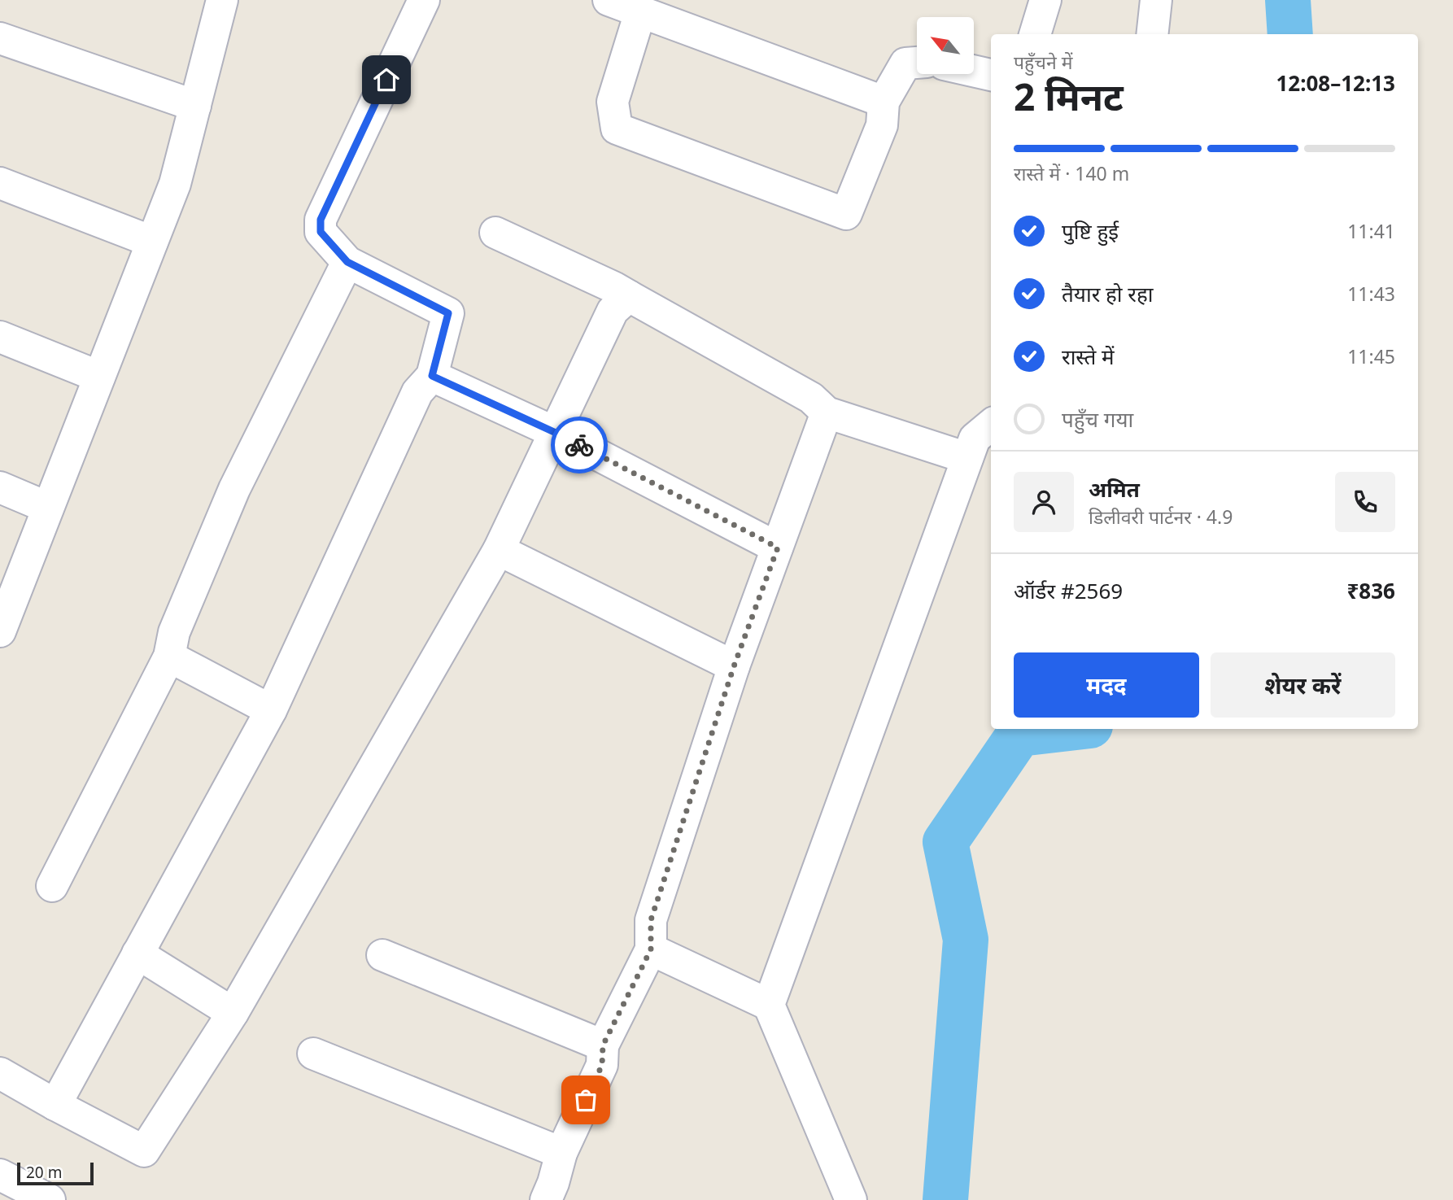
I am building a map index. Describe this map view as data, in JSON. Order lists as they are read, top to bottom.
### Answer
{
  "scale_bar": "20 m",
  "north": "top left",
  "page": {
    "heading": ["2 मिनट", "पहुँचने में", "12:08–12:13"],
    "panel": [
      "अमित",
      "डिलीवरी पार्टनर · 4.9",
      "ऑर्डर #2569",
      "₹836"
    ],
    "bar": "रास्ते में · 140 m",
    "list": [
      ["पुष्टि हुई", "11:41"],
      ["तैयार हो रहा", "11:43"],
      ["रास्ते में", "11:45"],
      "पहुँच गया"
    ],
    "buttons": ["मदद", "शेयर करें"],
    "scale": "20 m"
  }
}
